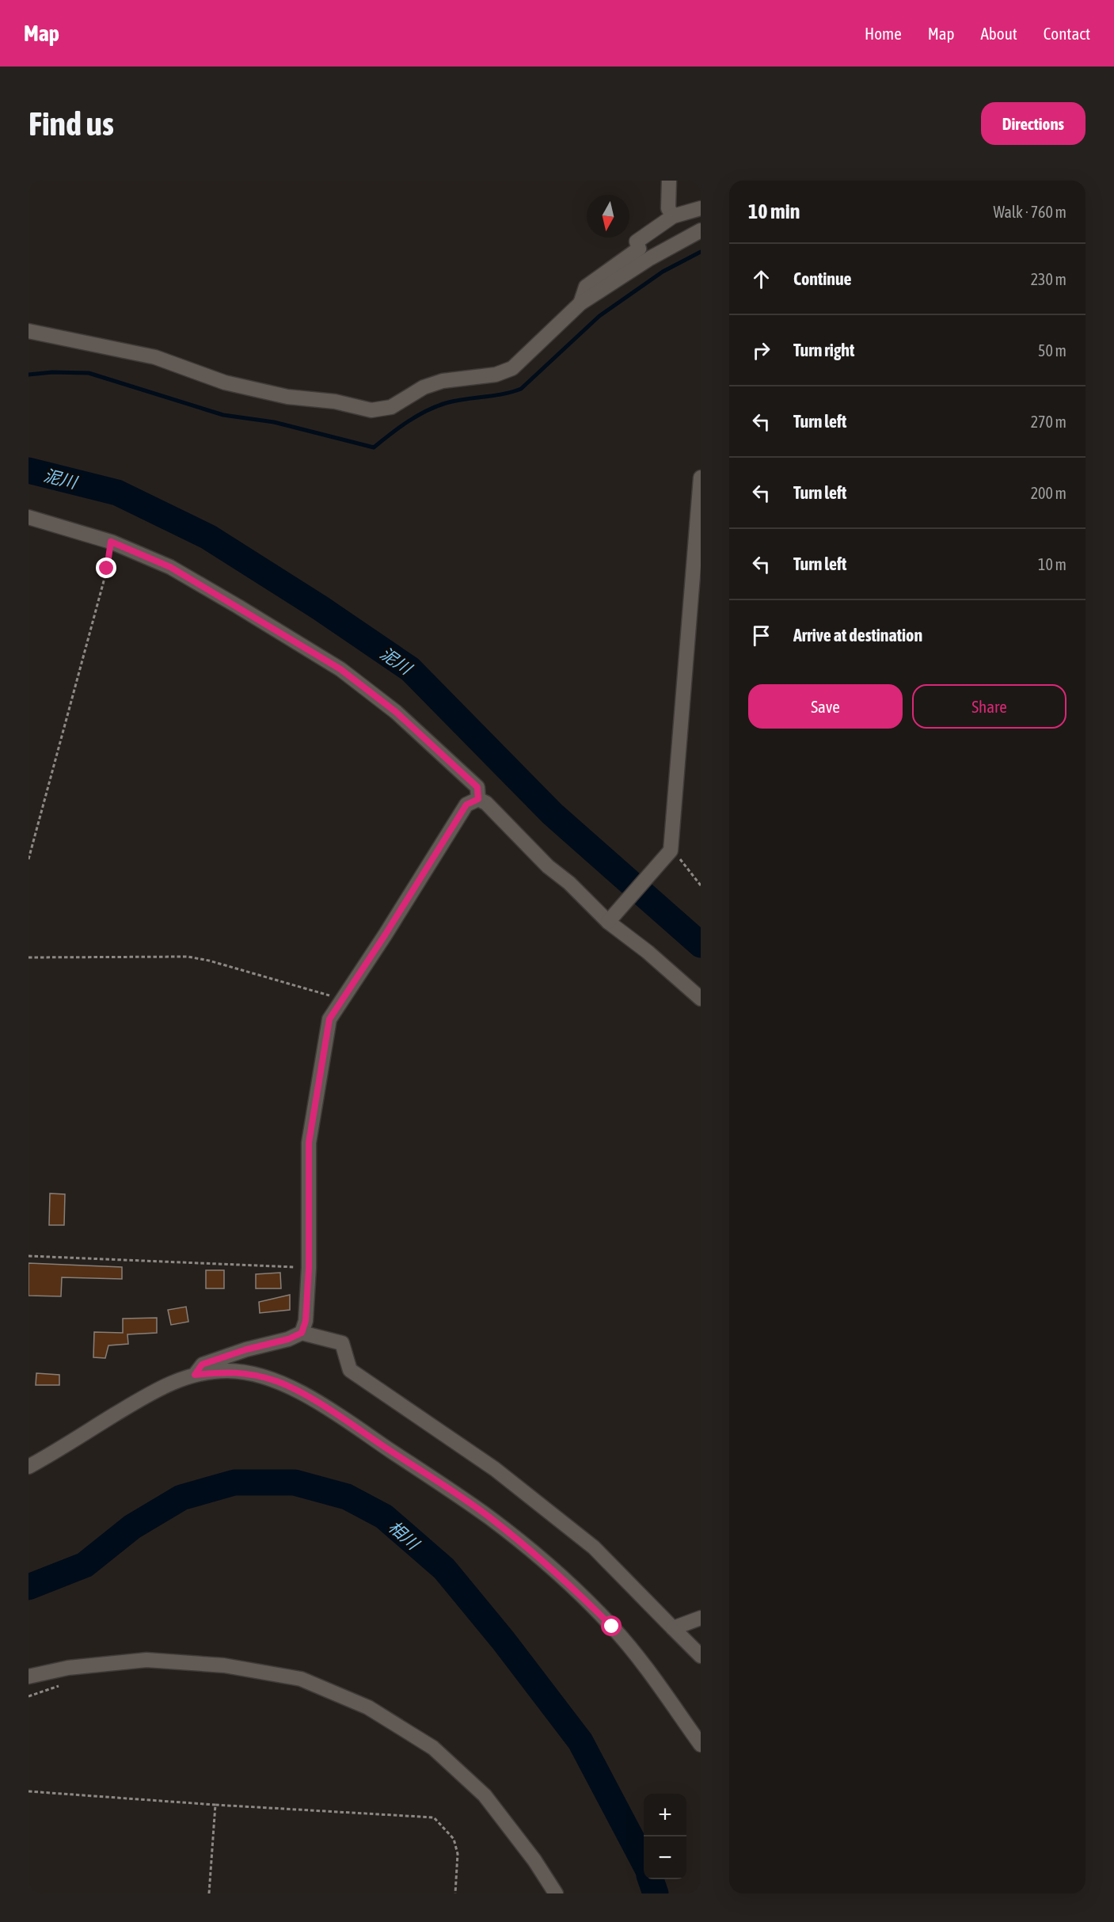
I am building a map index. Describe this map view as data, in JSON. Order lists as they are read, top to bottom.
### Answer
{
  "water": ["泥川", "相川"],
  "north": "bottom",
  "page": {
    "header": "Map",
    "nav": [
      "Home",
      "Map",
      "About",
      "Contact"
    ],
    "buttons": [
      "Directions",
      ["Save", "Share"]
    ],
    "title": "Find us",
    "heading": ["10 min", "Walk · 760 m"],
    "list": [
      ["Continue", "230 m"],
      ["Turn right", "50 m"],
      ["Turn left", "270 m"],
      ["Turn left", "200 m"],
      ["Turn left", "10 m"],
      "Arrive at destination"
    ],
    "map_buttons": ["+", "−"]
  }
}
